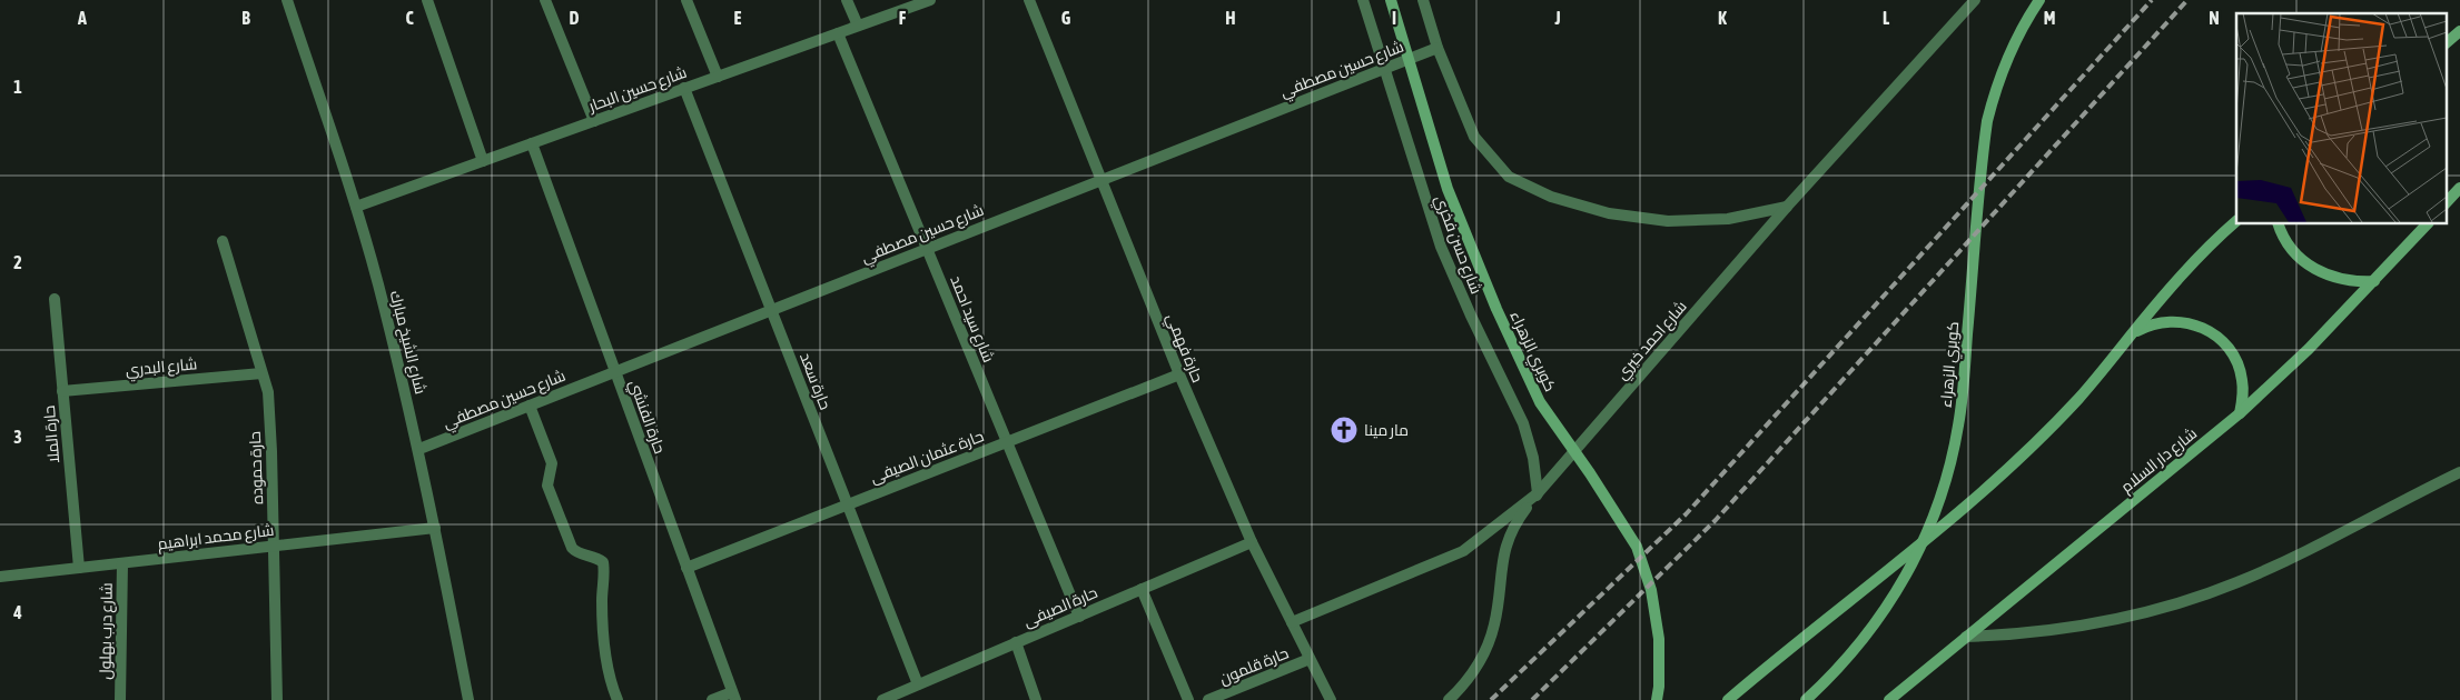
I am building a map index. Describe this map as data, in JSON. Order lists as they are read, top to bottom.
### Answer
{
  "streets": {
    "main road": ["كوبري الزهراء", "شارع دار السلام"],
    "street": [
      "شارع حسين مصطفي",
      "شارع حسين البحار",
      "شارع حسن فخري",
      "شارع سيد احمد",
      "شارع احمد خيري",
      "شارع الشيخ مبارك",
      "حارة فهمي",
      "شارع البدري",
      "حارة سعد",
      "حارة الفنشي",
      "حارة الملا",
      "حارة عثمان الصيفى",
      "حارة حموده",
      "شارع محمد ابراهيم",
      "حارة الصيفى",
      "شارع درب بهلول",
      "حارة قلمون"
    ]
  },
  "crossings": [
    ["شارع حسين مصطفي", "شارع حسن فخري"],
    ["شارع حسين مصطفي", "شارع سيد احمد"],
    ["شارع حسين مصطفي", "شارع الشيخ مبارك"],
    ["شارع حسين مصطفي", "حارة فهمي"],
    ["شارع حسين مصطفي", "حارة سعد"],
    ["شارع حسين مصطفي", "حارة الفنشي"],
    ["شارع حسين البحار", "شارع سيد احمد"],
    ["شارع حسين البحار", "شارع الشيخ مبارك"],
    ["شارع حسين البحار", "حارة سعد"],
    ["شارع حسين البحار", "حارة الفنشي"],
    ["شارع حسن فخري", "شارع احمد خيري"],
    ["شارع سيد احمد", "حارة عثمان الصيفى"],
    ["شارع سيد احمد", "حارة الصيفى"],
    ["شارع احمد خيري", "حارة فهمي"],
    ["شارع الشيخ مبارك", "شارع محمد ابراهيم"],
    ["حارة فهمي", "حارة عثمان الصيفى"],
    ["حارة فهمي", "حارة الصيفى"],
    ["حارة فهمي", "حارة قلمون"],
    ["شارع البدري", "حارة الملا"],
    ["شارع البدري", "حارة حموده"],
    ["حارة سعد", "حارة عثمان الصيفى"],
    ["حارة سعد", "حارة الصيفى"],
    ["حارة الفنشي", "حارة عثمان الصيفى"],
    ["حارة الملا", "شارع محمد ابراهيم"],
    ["حارة حموده", "شارع محمد ابراهيم"],
    ["شارع محمد ابراهيم", "شارع درب بهلول"]
  ],
  "places": {
    "church": ["مار مينا"]
  },
  "grid": {
    "columns": [
      "A",
      "B",
      "C",
      "D",
      "E",
      "F",
      "G",
      "H",
      "I",
      "J",
      "K",
      "L",
      "M",
      "N"
    ],
    "rows": [
      "1",
      "2",
      "3",
      "4"
    ]
  }
}
